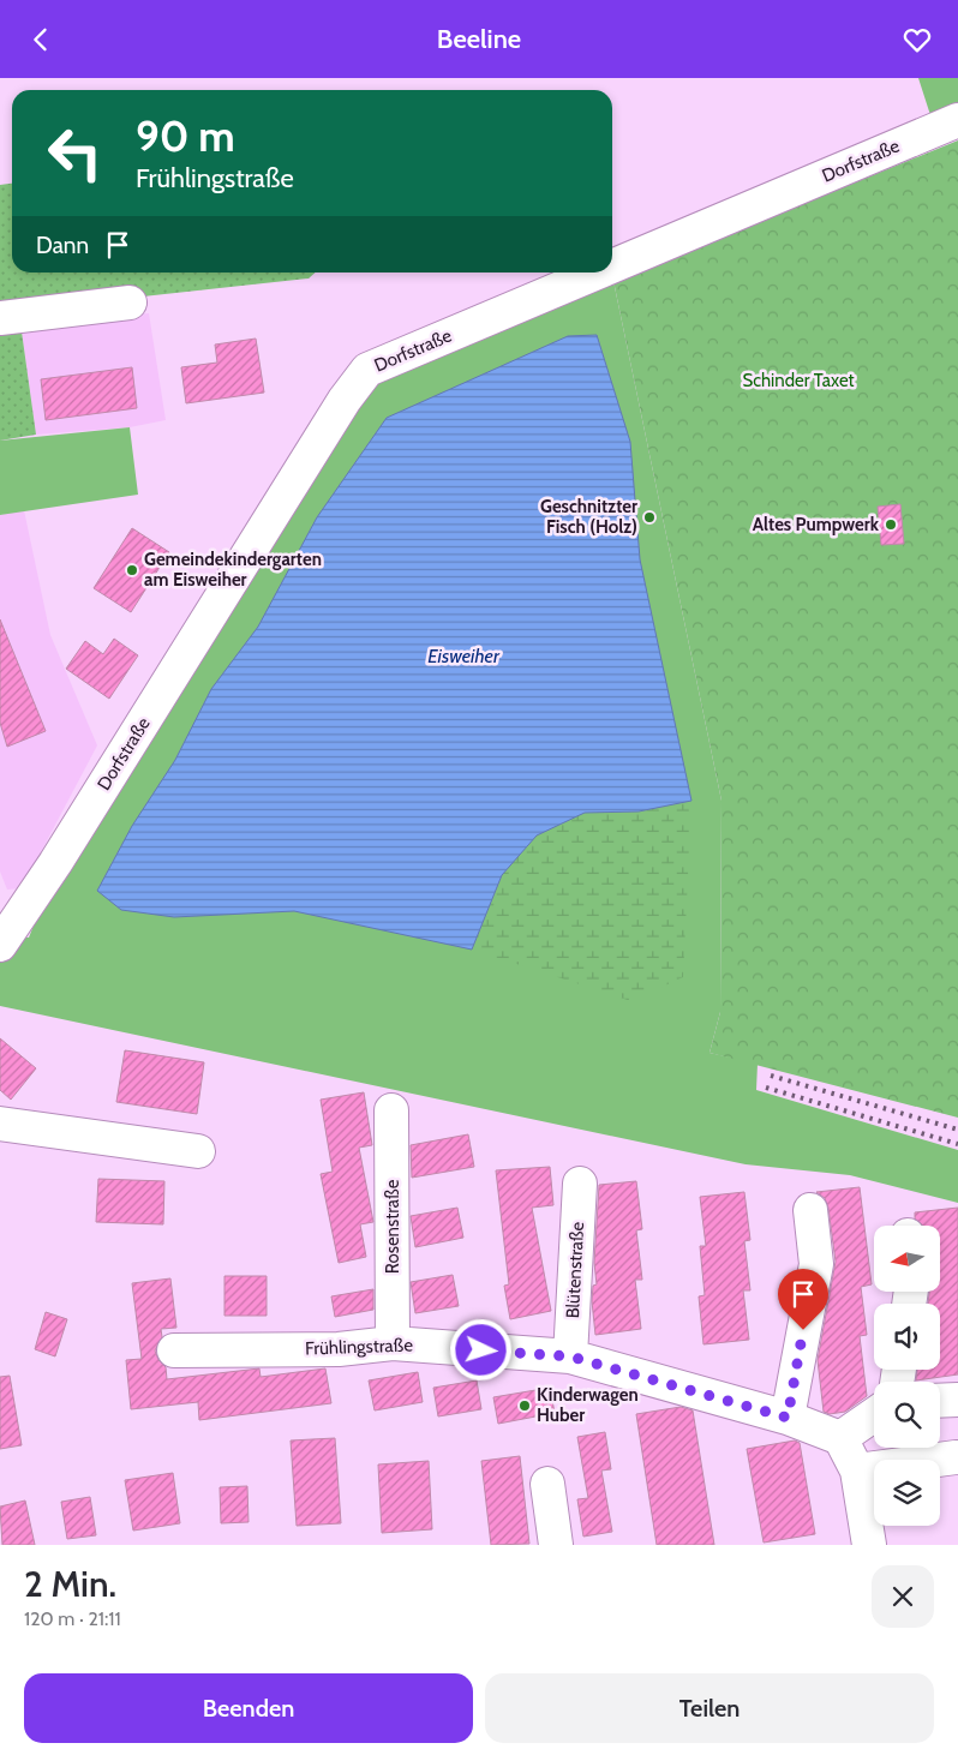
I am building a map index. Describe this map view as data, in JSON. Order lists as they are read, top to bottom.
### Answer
{
  "streets": {
    "street": [
      "Dorfstraße",
      "Rosenstraße",
      "Blütenstraße",
      "Frühlingstraße"
    ]
  },
  "crossings": [
    ["Rosenstraße", "Frühlingstraße"],
    ["Blütenstraße", "Frühlingstraße"]
  ],
  "water": ["Eisweiher"],
  "parks": ["Schinder Taxet"],
  "places": [
    "Geschnitzter Fisch (Holz)",
    "Altes Pumpwerk",
    "Gemeindekindergarten am Eisweiher",
    "Kinderwagen Huber"
  ],
  "north": "left",
  "page": {
    "header": "Beeline",
    "turn": ["90 m", "Frühlingstraße"],
    "then": "Dann",
    "heading": ["2 Min.", "120 m · 21:11"],
    "buttons": ["Beenden", "Teilen"]
  }
}
